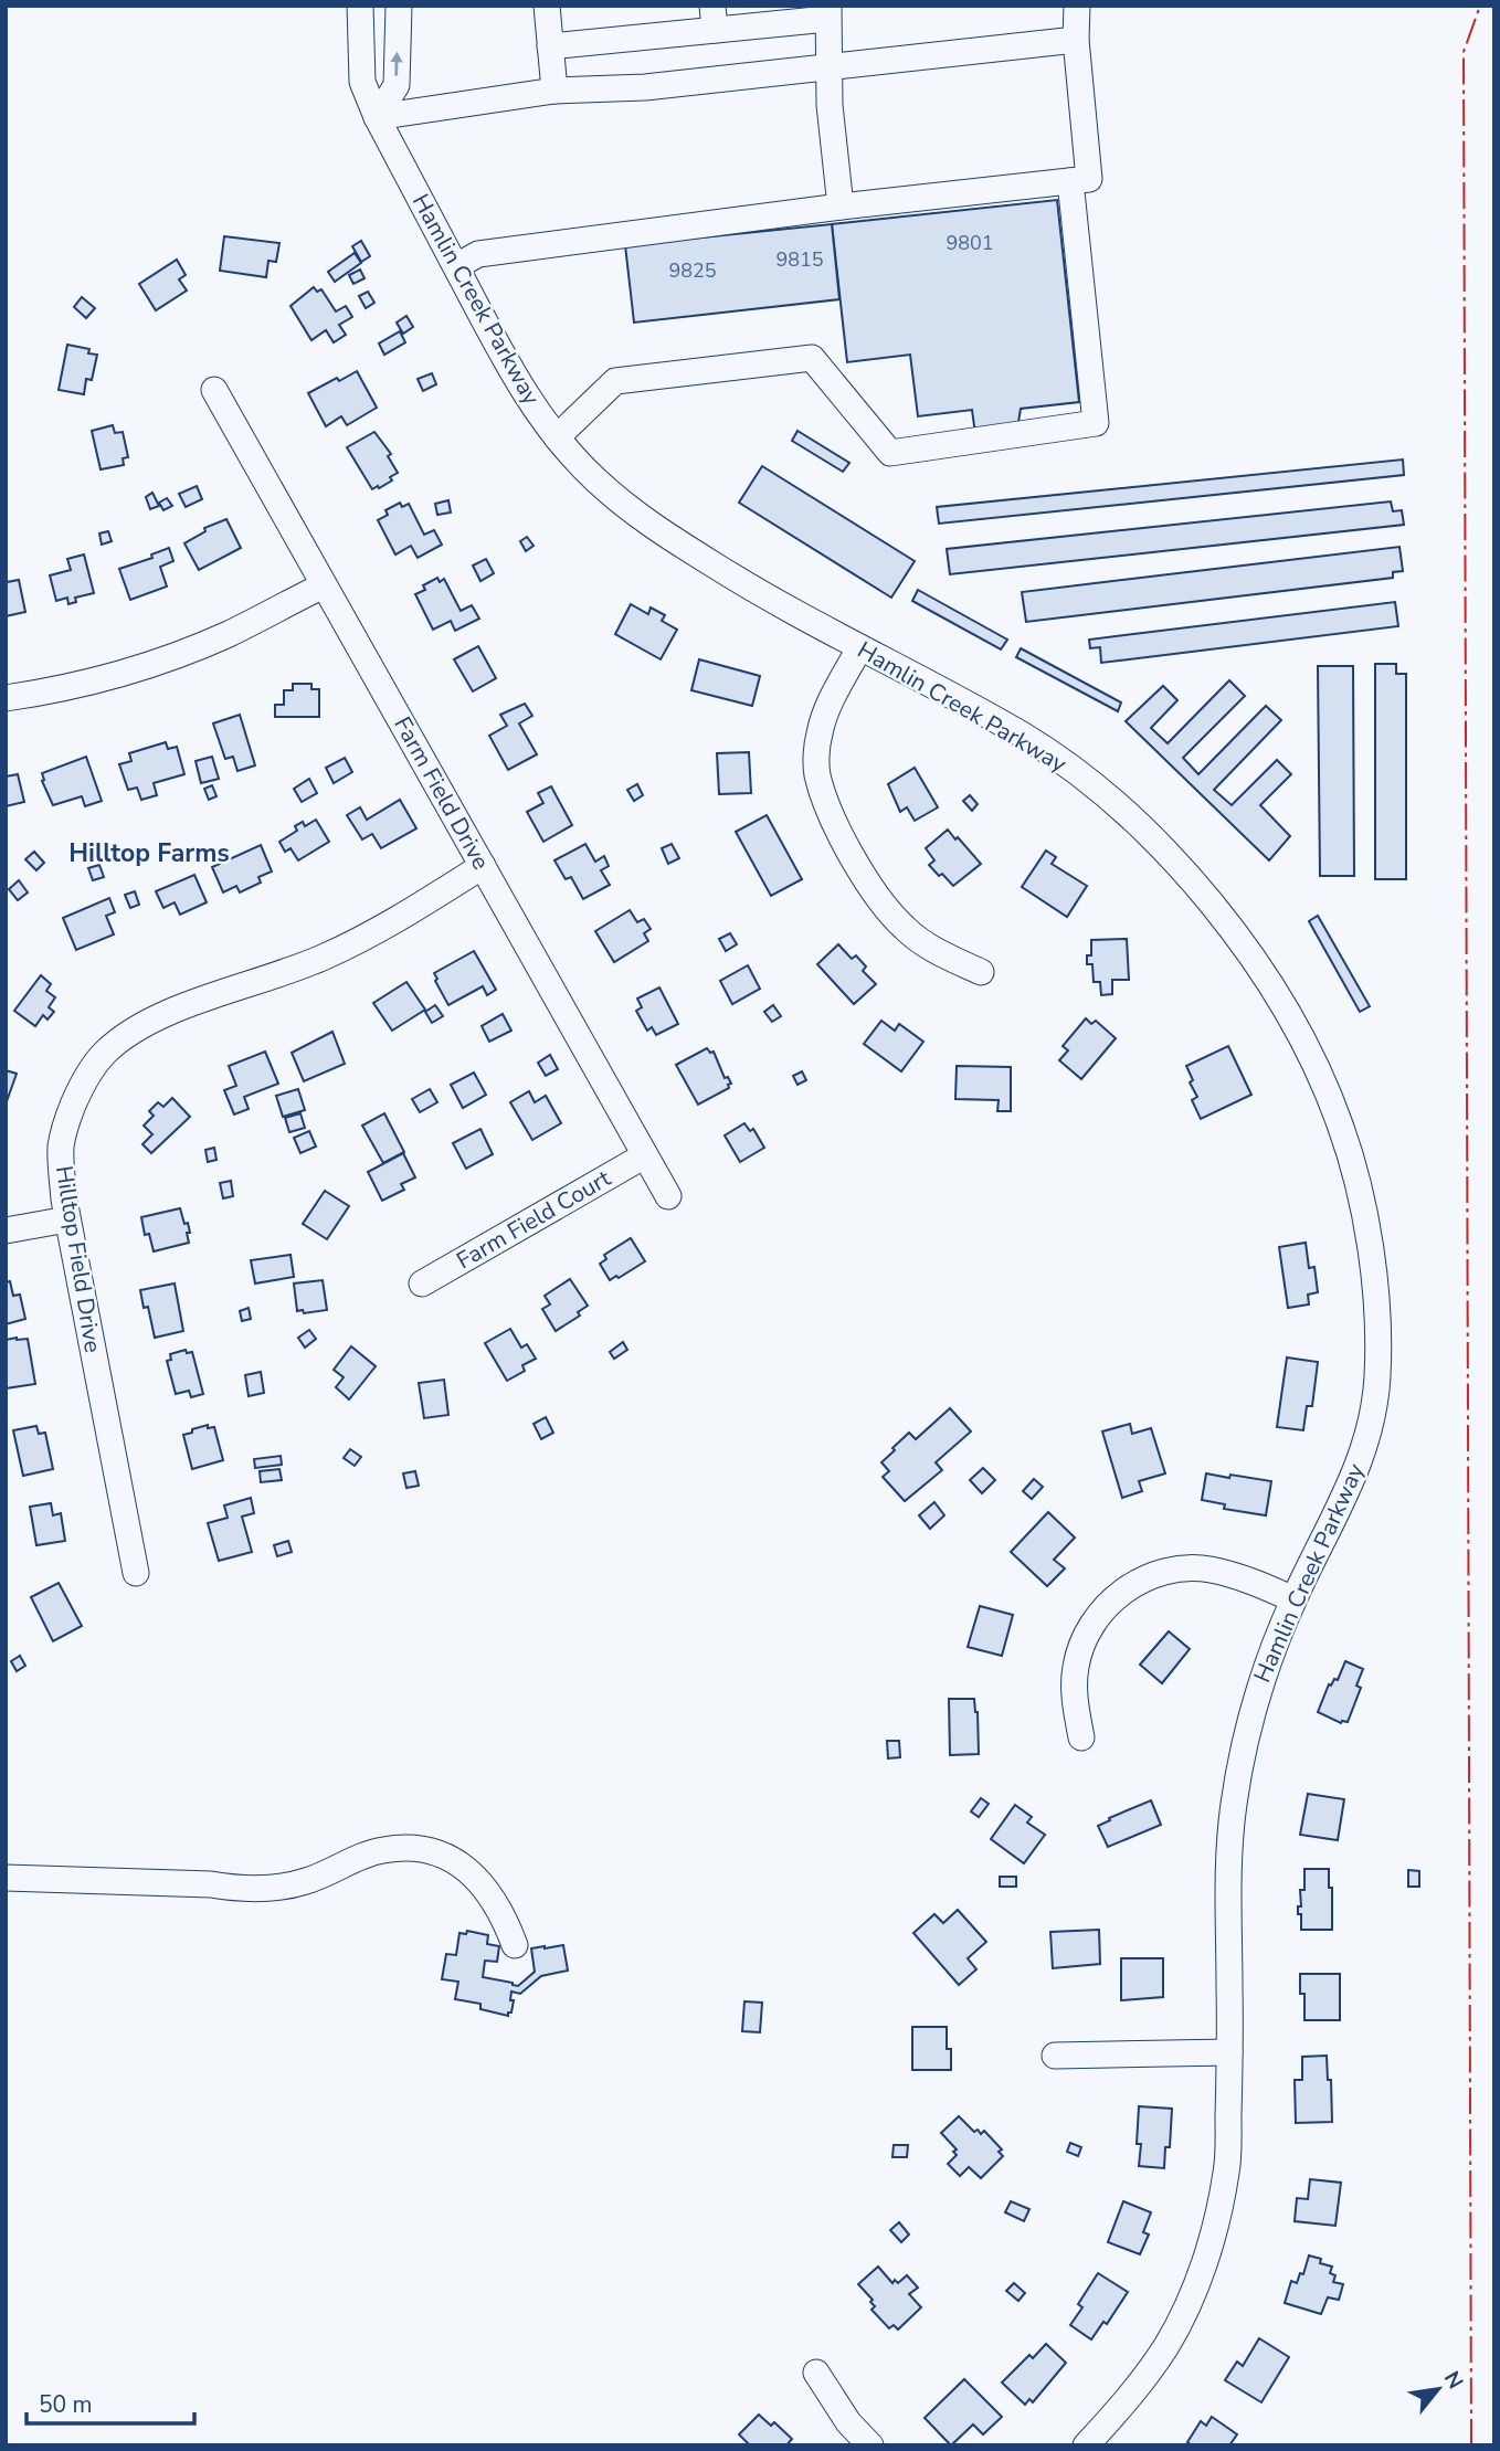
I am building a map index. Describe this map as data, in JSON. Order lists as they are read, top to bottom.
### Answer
{
  "streets": {
    "street": [
      "Hamlin Creek Parkway",
      "Farm Field Drive",
      "Farm Field Court",
      "Hilltop Field Drive"
    ]
  },
  "crossings": [
    ["Farm Field Drive", "Farm Field Court"],
    ["Farm Field Drive", "Hilltop Field Drive"]
  ],
  "districts": ["Hilltop Farms"],
  "house_numbers": ["9801", "9815", "9825"],
  "scale_bar": "50 m",
  "north": "top right"
}
